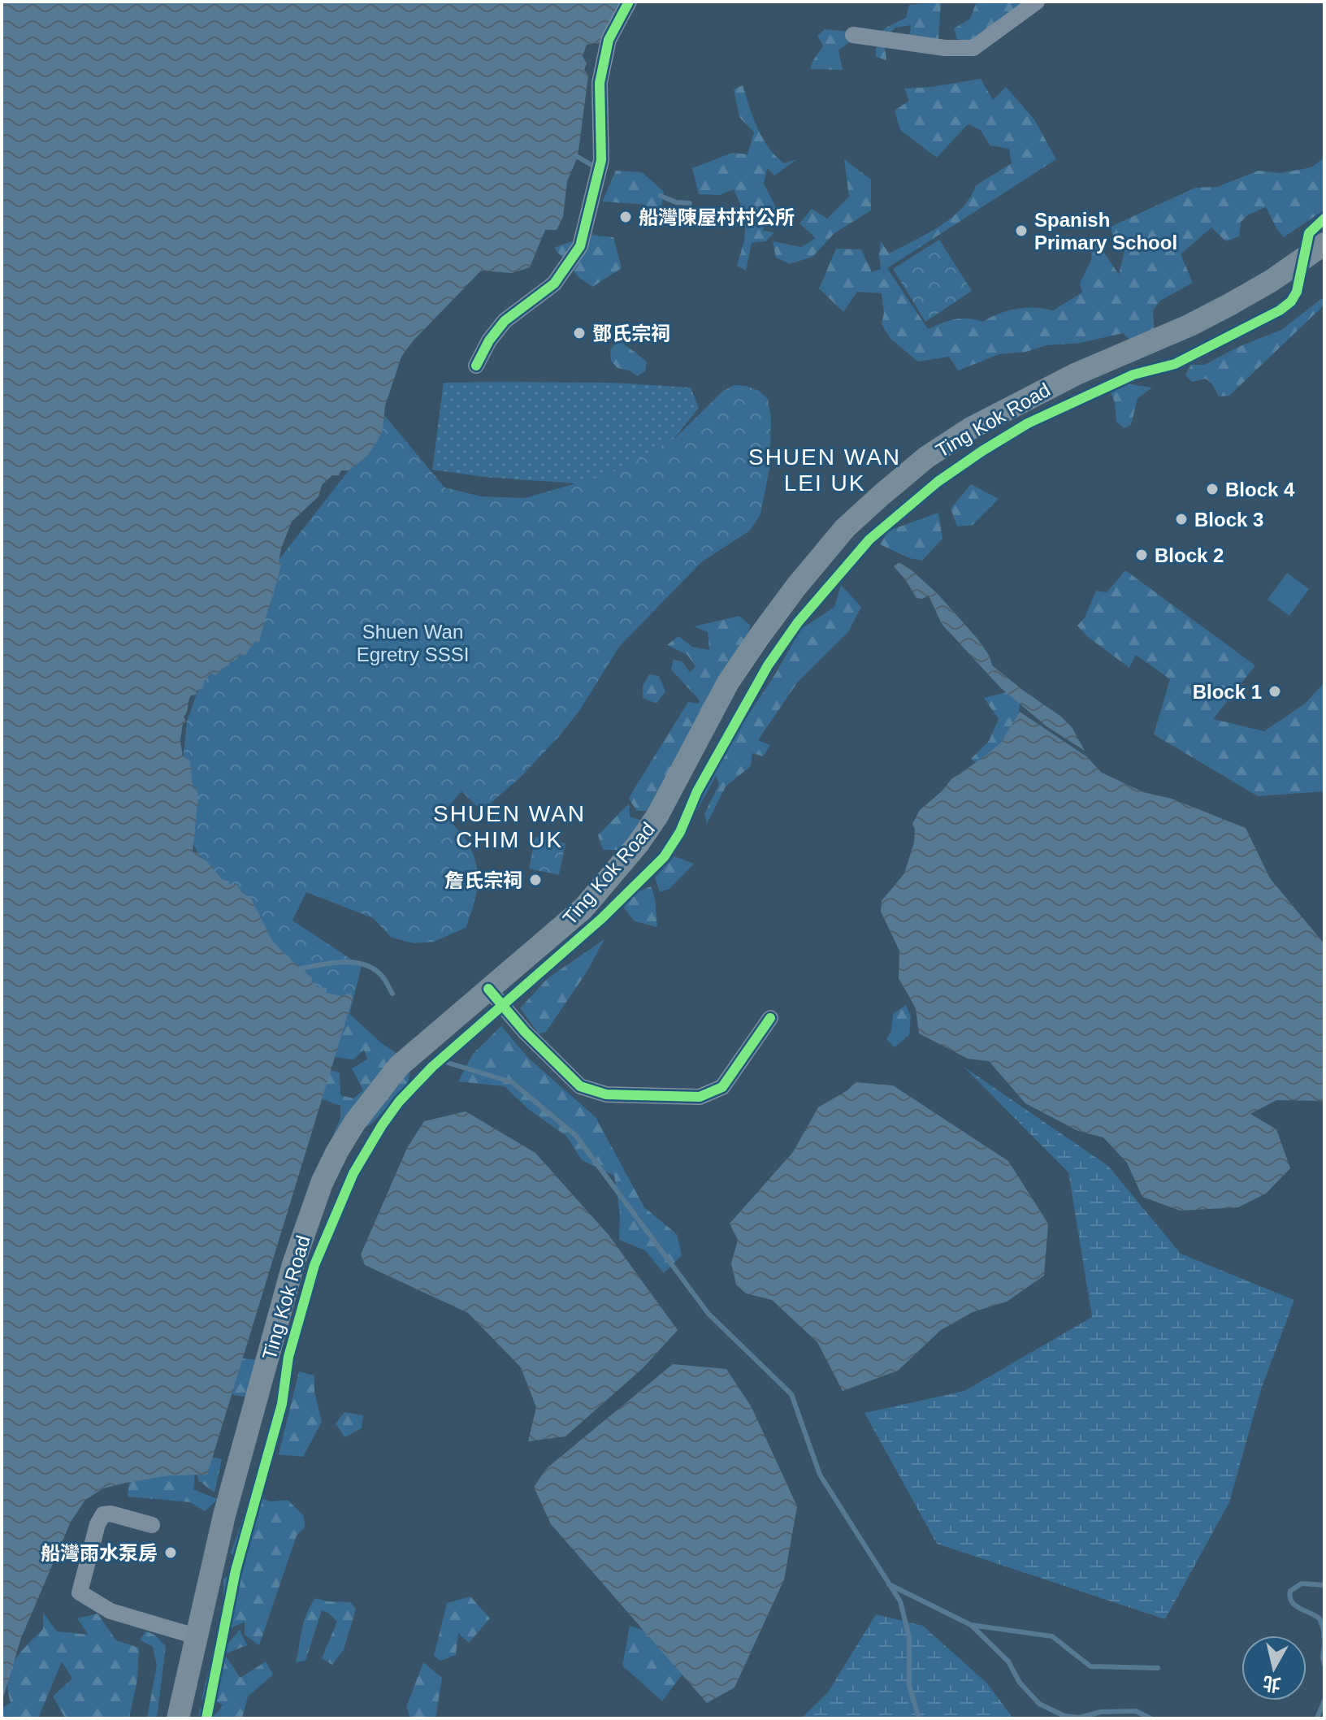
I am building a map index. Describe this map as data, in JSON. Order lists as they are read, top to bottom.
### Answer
{
  "streets": {
    "main road": ["Ting Kok Road"]
  },
  "districts": ["SHUEN WAN LEI UK", "SHUEN WAN CHIM UK"],
  "parks": ["Shuen Wan Egretry SSSI"],
  "places": [
    "船灣陳屋村村公所",
    "Spanish Primary School",
    "鄧氏宗祠",
    "Block 4",
    "Block 3",
    "Block 2",
    "Block 1",
    "詹氏宗祠",
    "船灣雨水泵房"
  ],
  "north": "bottom"
}
